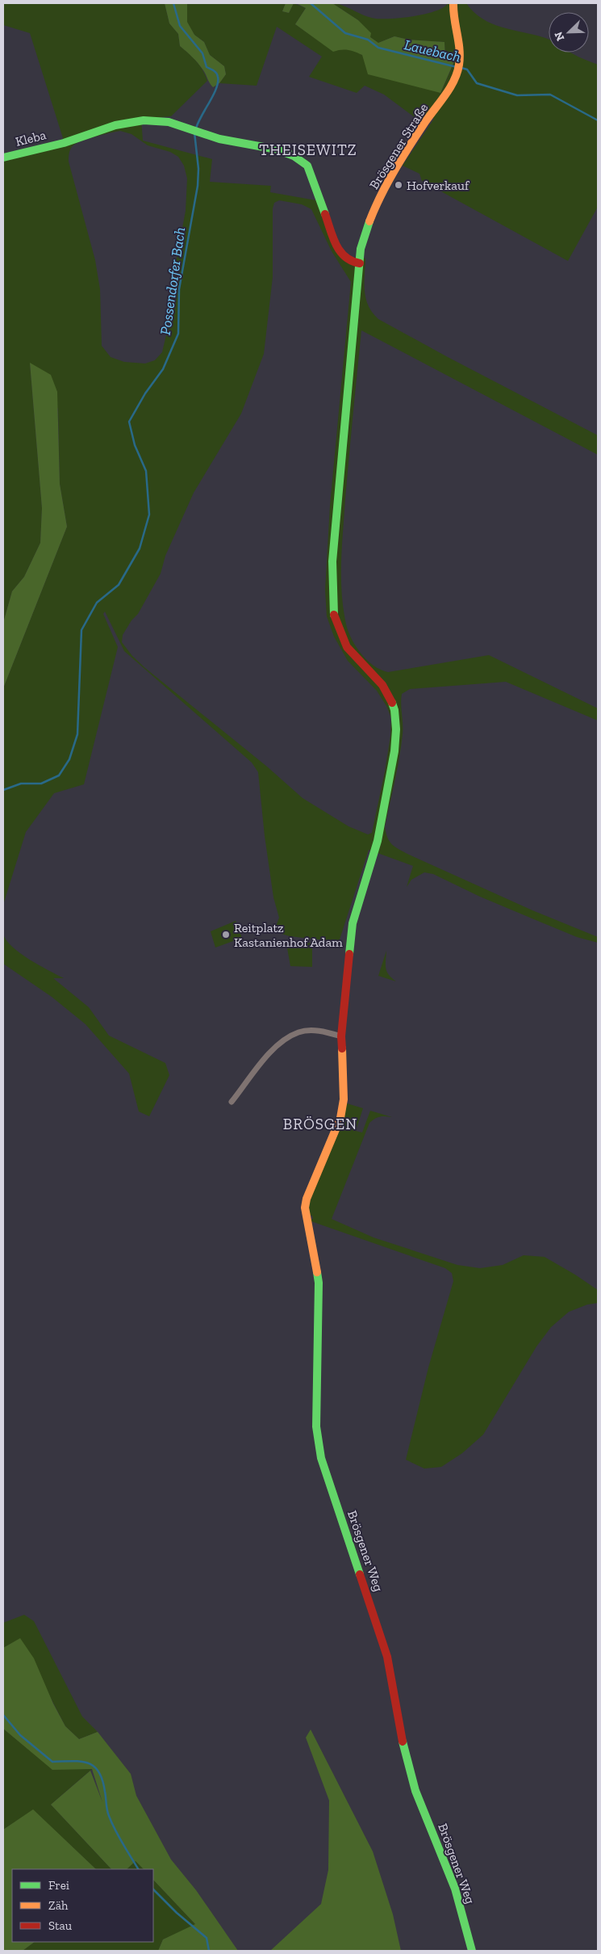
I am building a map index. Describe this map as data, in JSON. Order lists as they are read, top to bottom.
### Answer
{
  "streets": {
    "street": ["Kleba", "Brösgener Straße", "Brösgener Weg"]
  },
  "crossings": [
    ["Kleba", "Brösgener Straße"],
    ["Brösgener Straße", "Brösgener Weg"]
  ],
  "districts": ["THEISEWITZ", "BRÖSGEN"],
  "water": ["Lauebach", "Possendorfer Bach"],
  "places": ["Hofverkauf", "Reitplatz Kastanienhof Adam"],
  "legend": ["Frei", "Zäh", "Stau"],
  "north": "bottom left"
}
